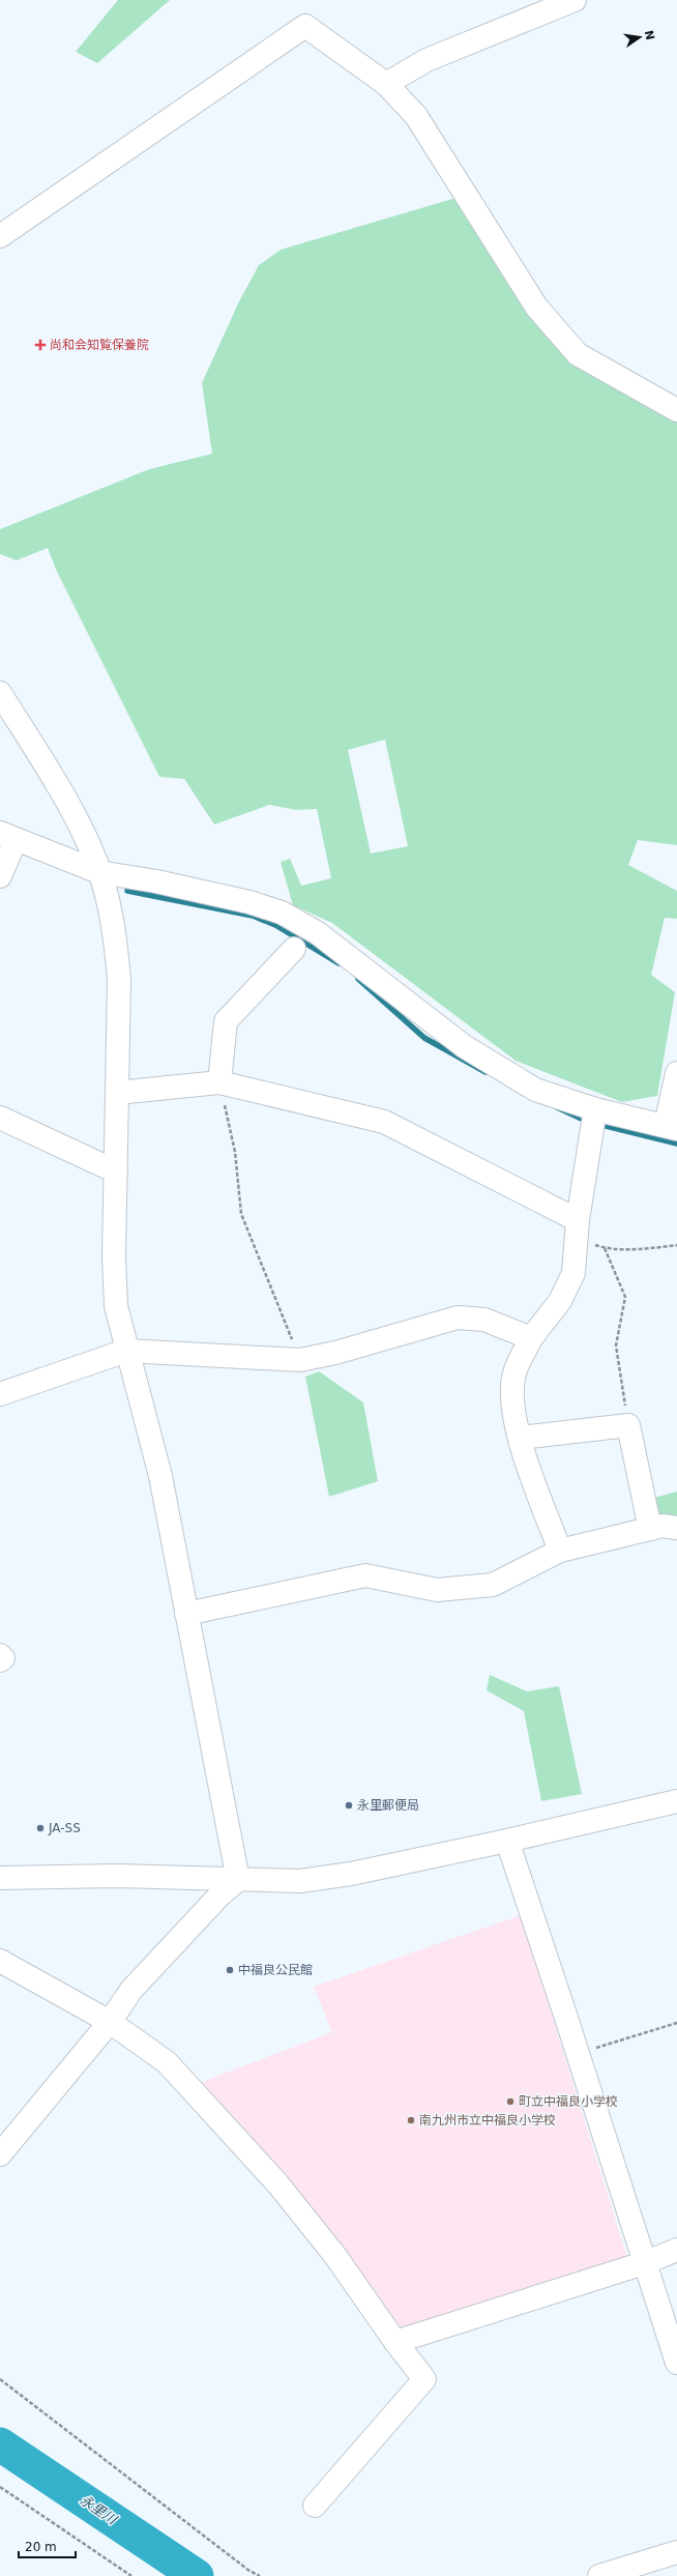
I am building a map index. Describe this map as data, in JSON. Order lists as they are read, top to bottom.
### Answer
{
  "water": ["永里川"],
  "places": {
    "health": ["尚和会知覧保養院"],
    "other": [
      "永里郵便局",
      "JA-SS",
      "中福良公民館",
      "町立中福良小学校",
      "南九州市立中福良小学校"
    ]
  },
  "scale_bar": "20 m",
  "north": "right"
}
